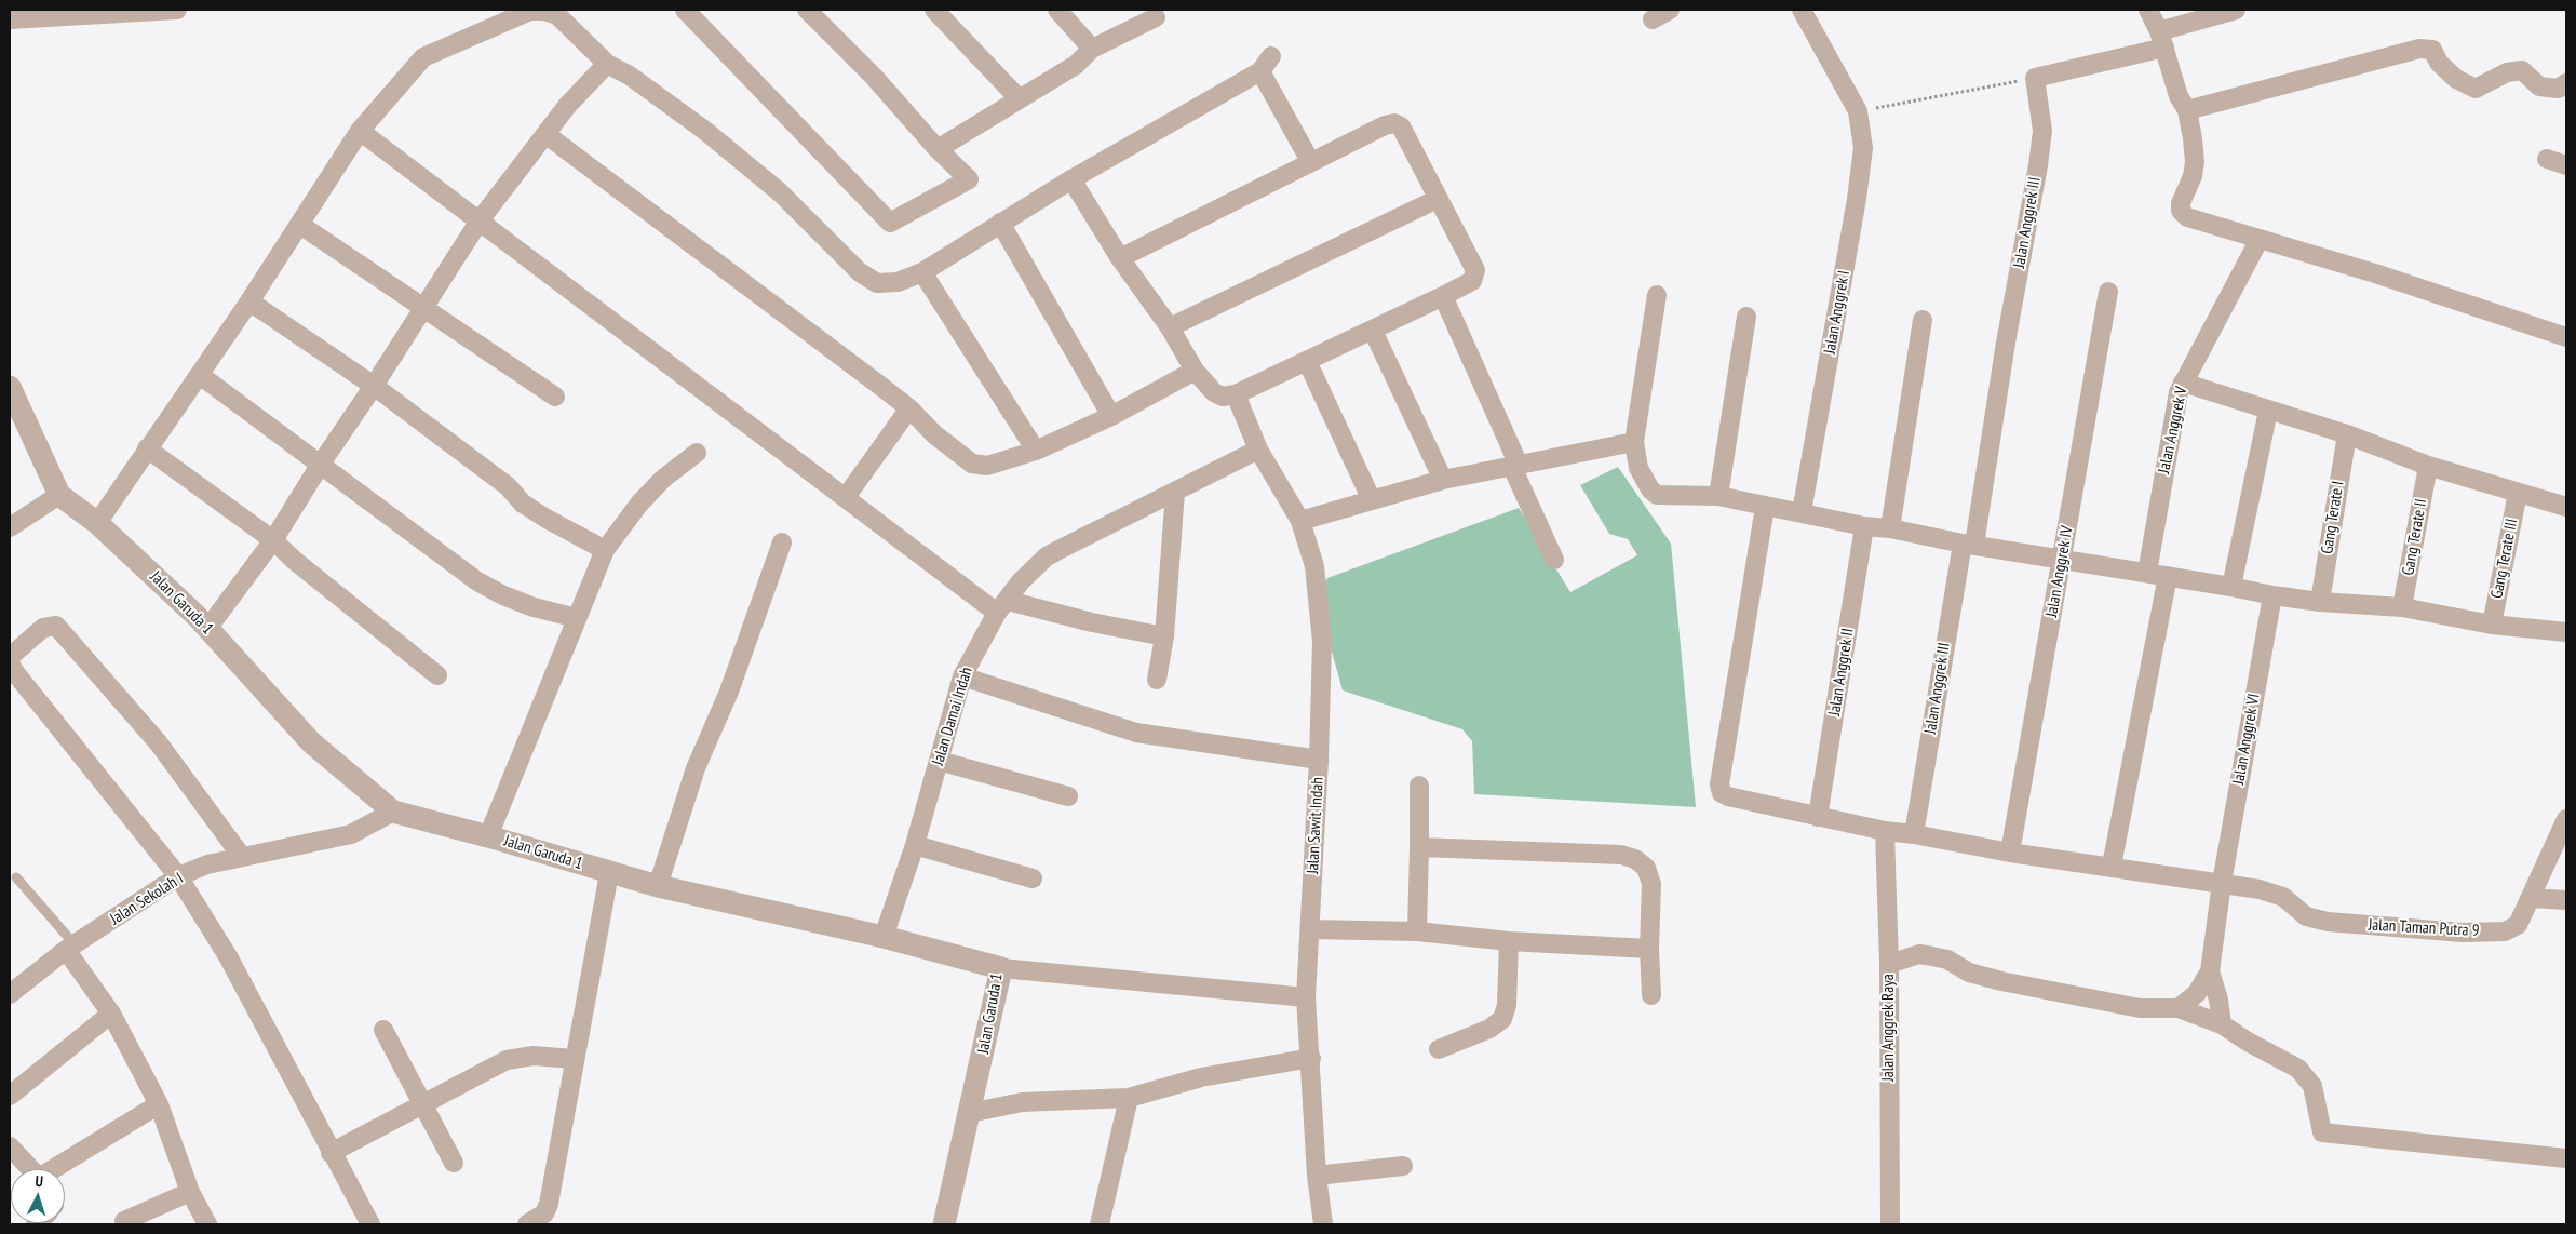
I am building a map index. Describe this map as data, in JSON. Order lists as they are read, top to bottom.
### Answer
{
  "streets": {
    "street": [
      "Jalan Anggrek III",
      "Jalan Anggrek I",
      "Jalan Anggrek V",
      "Gang Terate I",
      "Gang Terate II",
      "Gang Terate III",
      "Jalan Anggrek IV",
      "Jalan Garuda 1",
      "Jalan Anggrek II",
      "Jalan Damai Indah",
      "Jalan Anggrek VI",
      "Jalan Sawit Indah",
      "Jalan Sekolah I",
      "Jalan Taman Putra 9",
      "Jalan Anggrek Raya"
    ]
  },
  "crossings": [
    ["Jalan Anggrek III", "Jalan Taman Putra 9"],
    ["Jalan Anggrek IV", "Jalan Taman Putra 9"],
    ["Jalan Garuda 1", "Jalan Damai Indah"],
    ["Jalan Garuda 1", "Jalan Sekolah I"],
    ["Jalan Anggrek II", "Jalan Taman Putra 9"],
    ["Jalan Damai Indah", "Jalan Sawit Indah"],
    ["Jalan Anggrek VI", "Jalan Taman Putra 9"],
    ["Jalan Taman Putra 9", "Jalan Anggrek Raya"]
  ],
  "north": "top"
}
